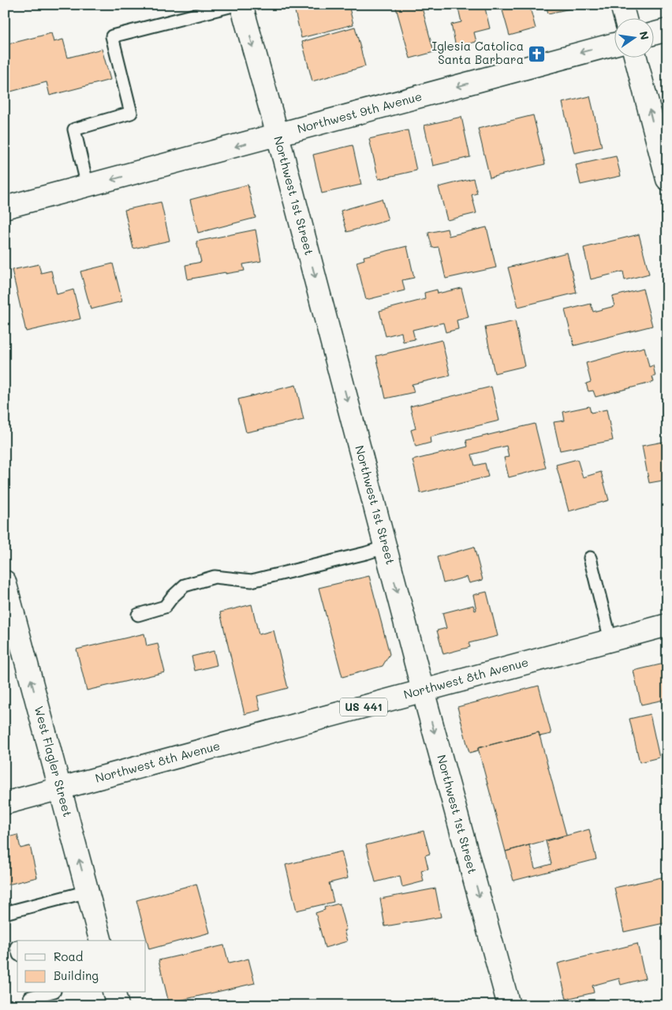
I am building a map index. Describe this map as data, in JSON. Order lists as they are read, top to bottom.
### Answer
{
  "streets": {
    "street": [
      "Northwest 9th Avenue",
      "Northwest 1st Street",
      "Northwest 8th Avenue",
      "US 441",
      "West Flagler Street"
    ]
  },
  "crossings": [
    ["Northwest 9th Avenue", "Northwest 1st Street"],
    ["Northwest 1st Street", "Northwest 8th Avenue"],
    ["Northwest 8th Avenue", "US 441"],
    ["Northwest 8th Avenue", "West Flagler Street"],
    ["US 441", "West Flagler Street"]
  ],
  "one_way": ["Northwest 9th Avenue", "Northwest 1st Street", "West Flagler Street"],
  "places": {
    "church": ["Iglesia Catolica Santa Barbara"]
  },
  "legend": ["Road", "Building"],
  "north": "right"
}
